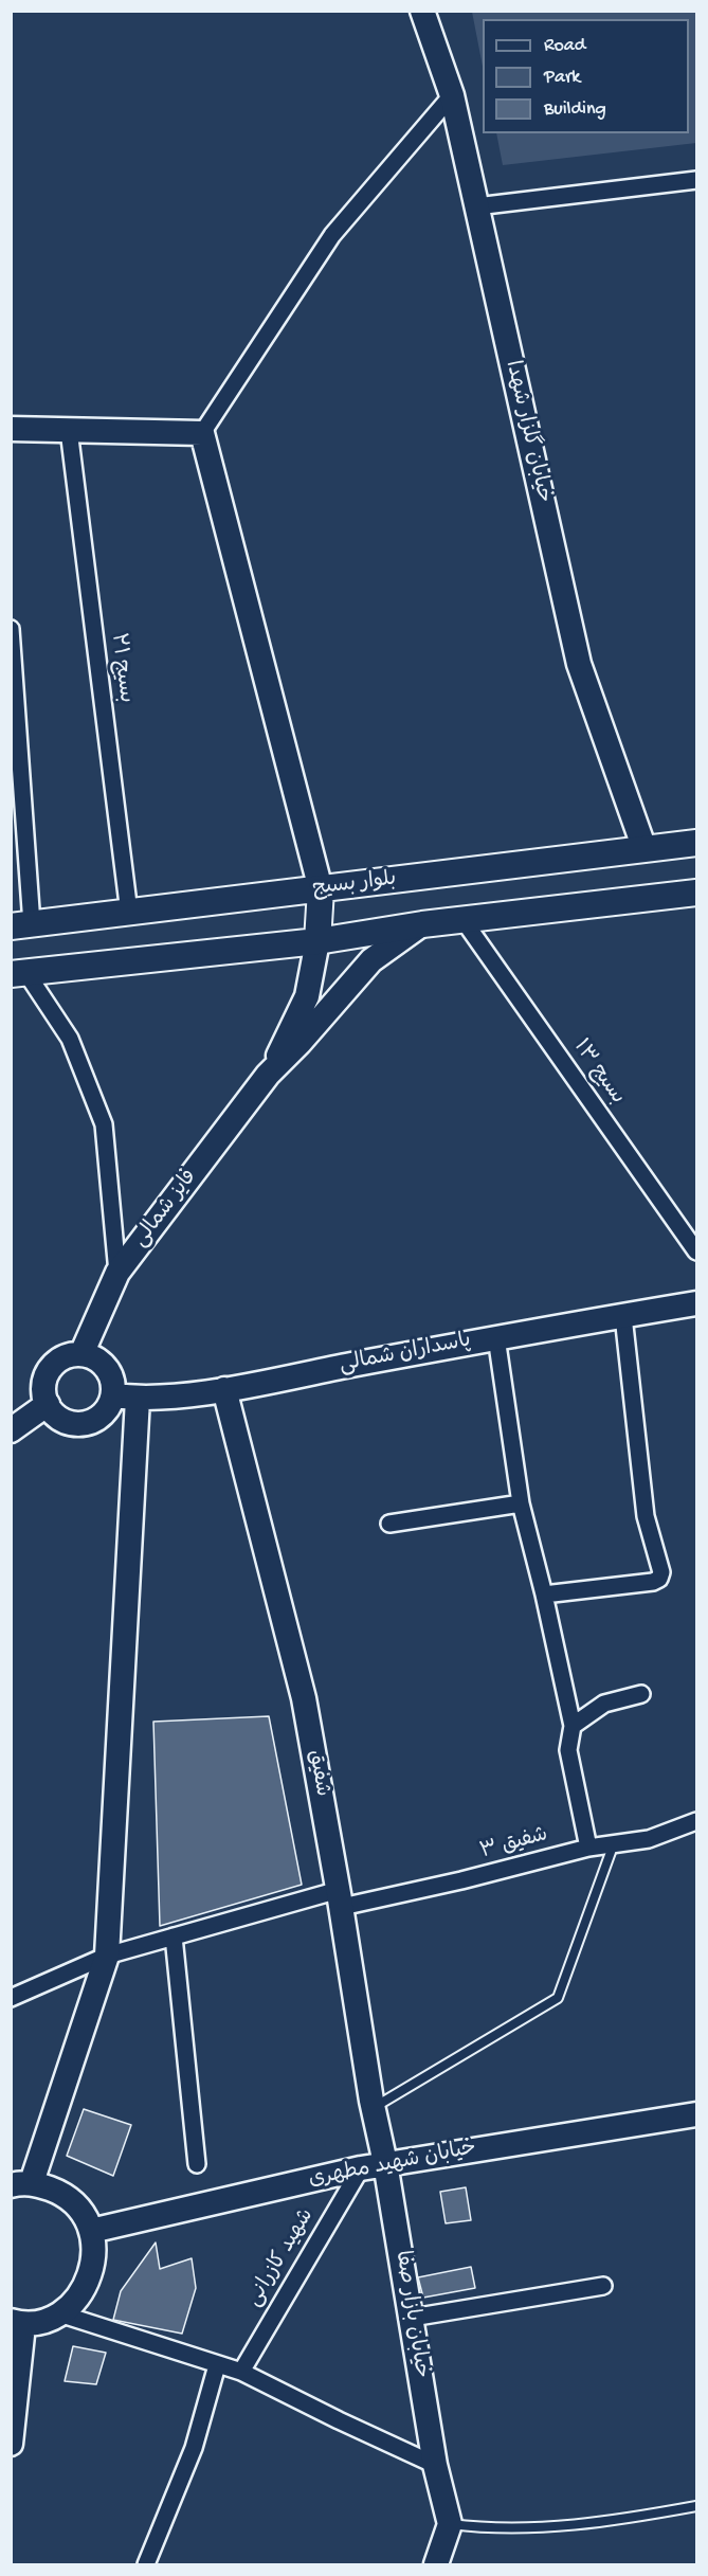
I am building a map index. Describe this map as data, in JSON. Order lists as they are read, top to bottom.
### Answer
{
  "streets": {
    "main road": [
      "خیابان گلزار شهدا",
      "بلوار بسیج",
      "فایز شمالی",
      "پاسداران شمالی",
      "شفیق",
      "خیابان شهید مطهری",
      "خیابان بازار صفا"
    ],
    "street": [
      "بسیج ۲۱",
      "بسیج ۱۳",
      "شفیق ۳",
      "شهید کازرانی"
    ]
  },
  "crossings": [
    ["خیابان گلزار شهدا", "بلوار بسیج"],
    ["بسیج ۲۱", "بلوار بسیج"],
    ["فایز شمالی", "پاسداران شمالی"],
    ["پاسداران شمالی", "شفیق"],
    ["شفیق", "شفیق ۳"],
    ["شفیق", "خیابان شهید مطهری"],
    ["شفیق", "خیابان بازار صفا"],
    ["خیابان شهید مطهری", "شهید کازرانی"],
    ["خیابان شهید مطهری", "خیابان بازار صفا"]
  ],
  "legend": ["Road", "Park", "Building"]
}
